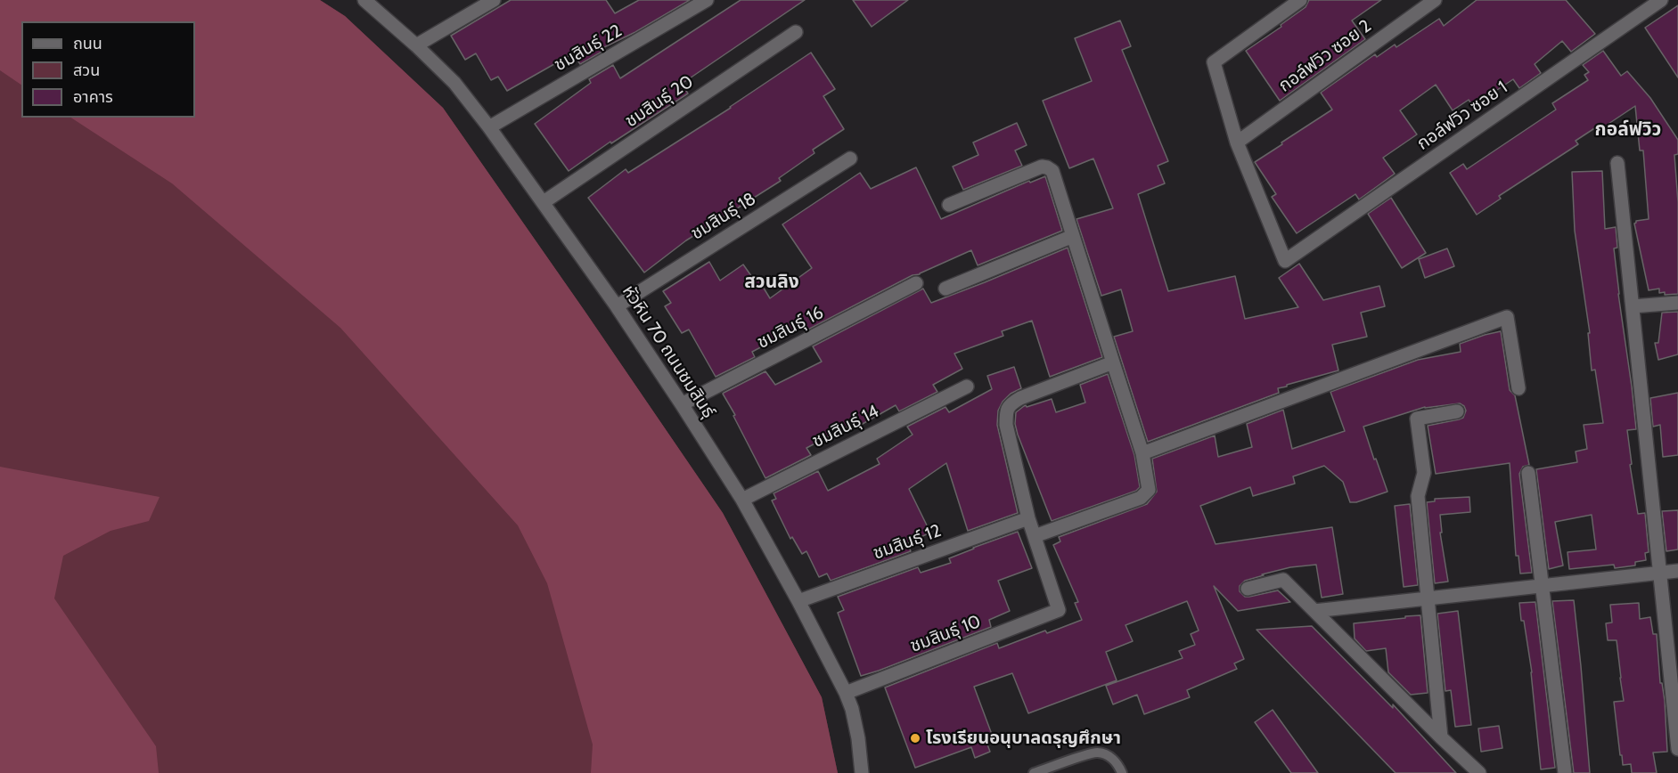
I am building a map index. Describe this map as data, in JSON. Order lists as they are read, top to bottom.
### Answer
{
  "streets": {
    "street": [
      "ชมสินธุ์ 22",
      "กอล์ฟวิว ซอย 2",
      "ชมสินธุ์ 20",
      "กอล์ฟวิว ซอย 1",
      "ชมสินธุ์ 18",
      "ชมสินธุ์ 16",
      "หัวหิน 70 ถนนชมสินธุ์",
      "ชมสินธุ์ 14",
      "ชมสินธุ์ 12",
      "ชมสินธุ์ 10"
    ]
  },
  "crossings": [
    ["ชมสินธุ์ 22", "หัวหิน 70 ถนนชมสินธุ์"],
    ["กอล์ฟวิว ซอย 2", "กอล์ฟวิว ซอย 1"],
    ["ชมสินธุ์ 20", "หัวหิน 70 ถนนชมสินธุ์"],
    ["ชมสินธุ์ 18", "หัวหิน 70 ถนนชมสินธุ์"],
    ["ชมสินธุ์ 16", "หัวหิน 70 ถนนชมสินธุ์"],
    ["หัวหิน 70 ถนนชมสินธุ์", "ชมสินธุ์ 14"],
    ["หัวหิน 70 ถนนชมสินธุ์", "ชมสินธุ์ 12"],
    ["หัวหิน 70 ถนนชมสินธุ์", "ชมสินธุ์ 10"]
  ],
  "districts": ["กอล์ฟวิว", "สวนลิง"],
  "places": ["โรงเรียนอนุบาลดรุญศึกษา"],
  "legend": ["ถนน", "สวน", "อาคาร"]
}
